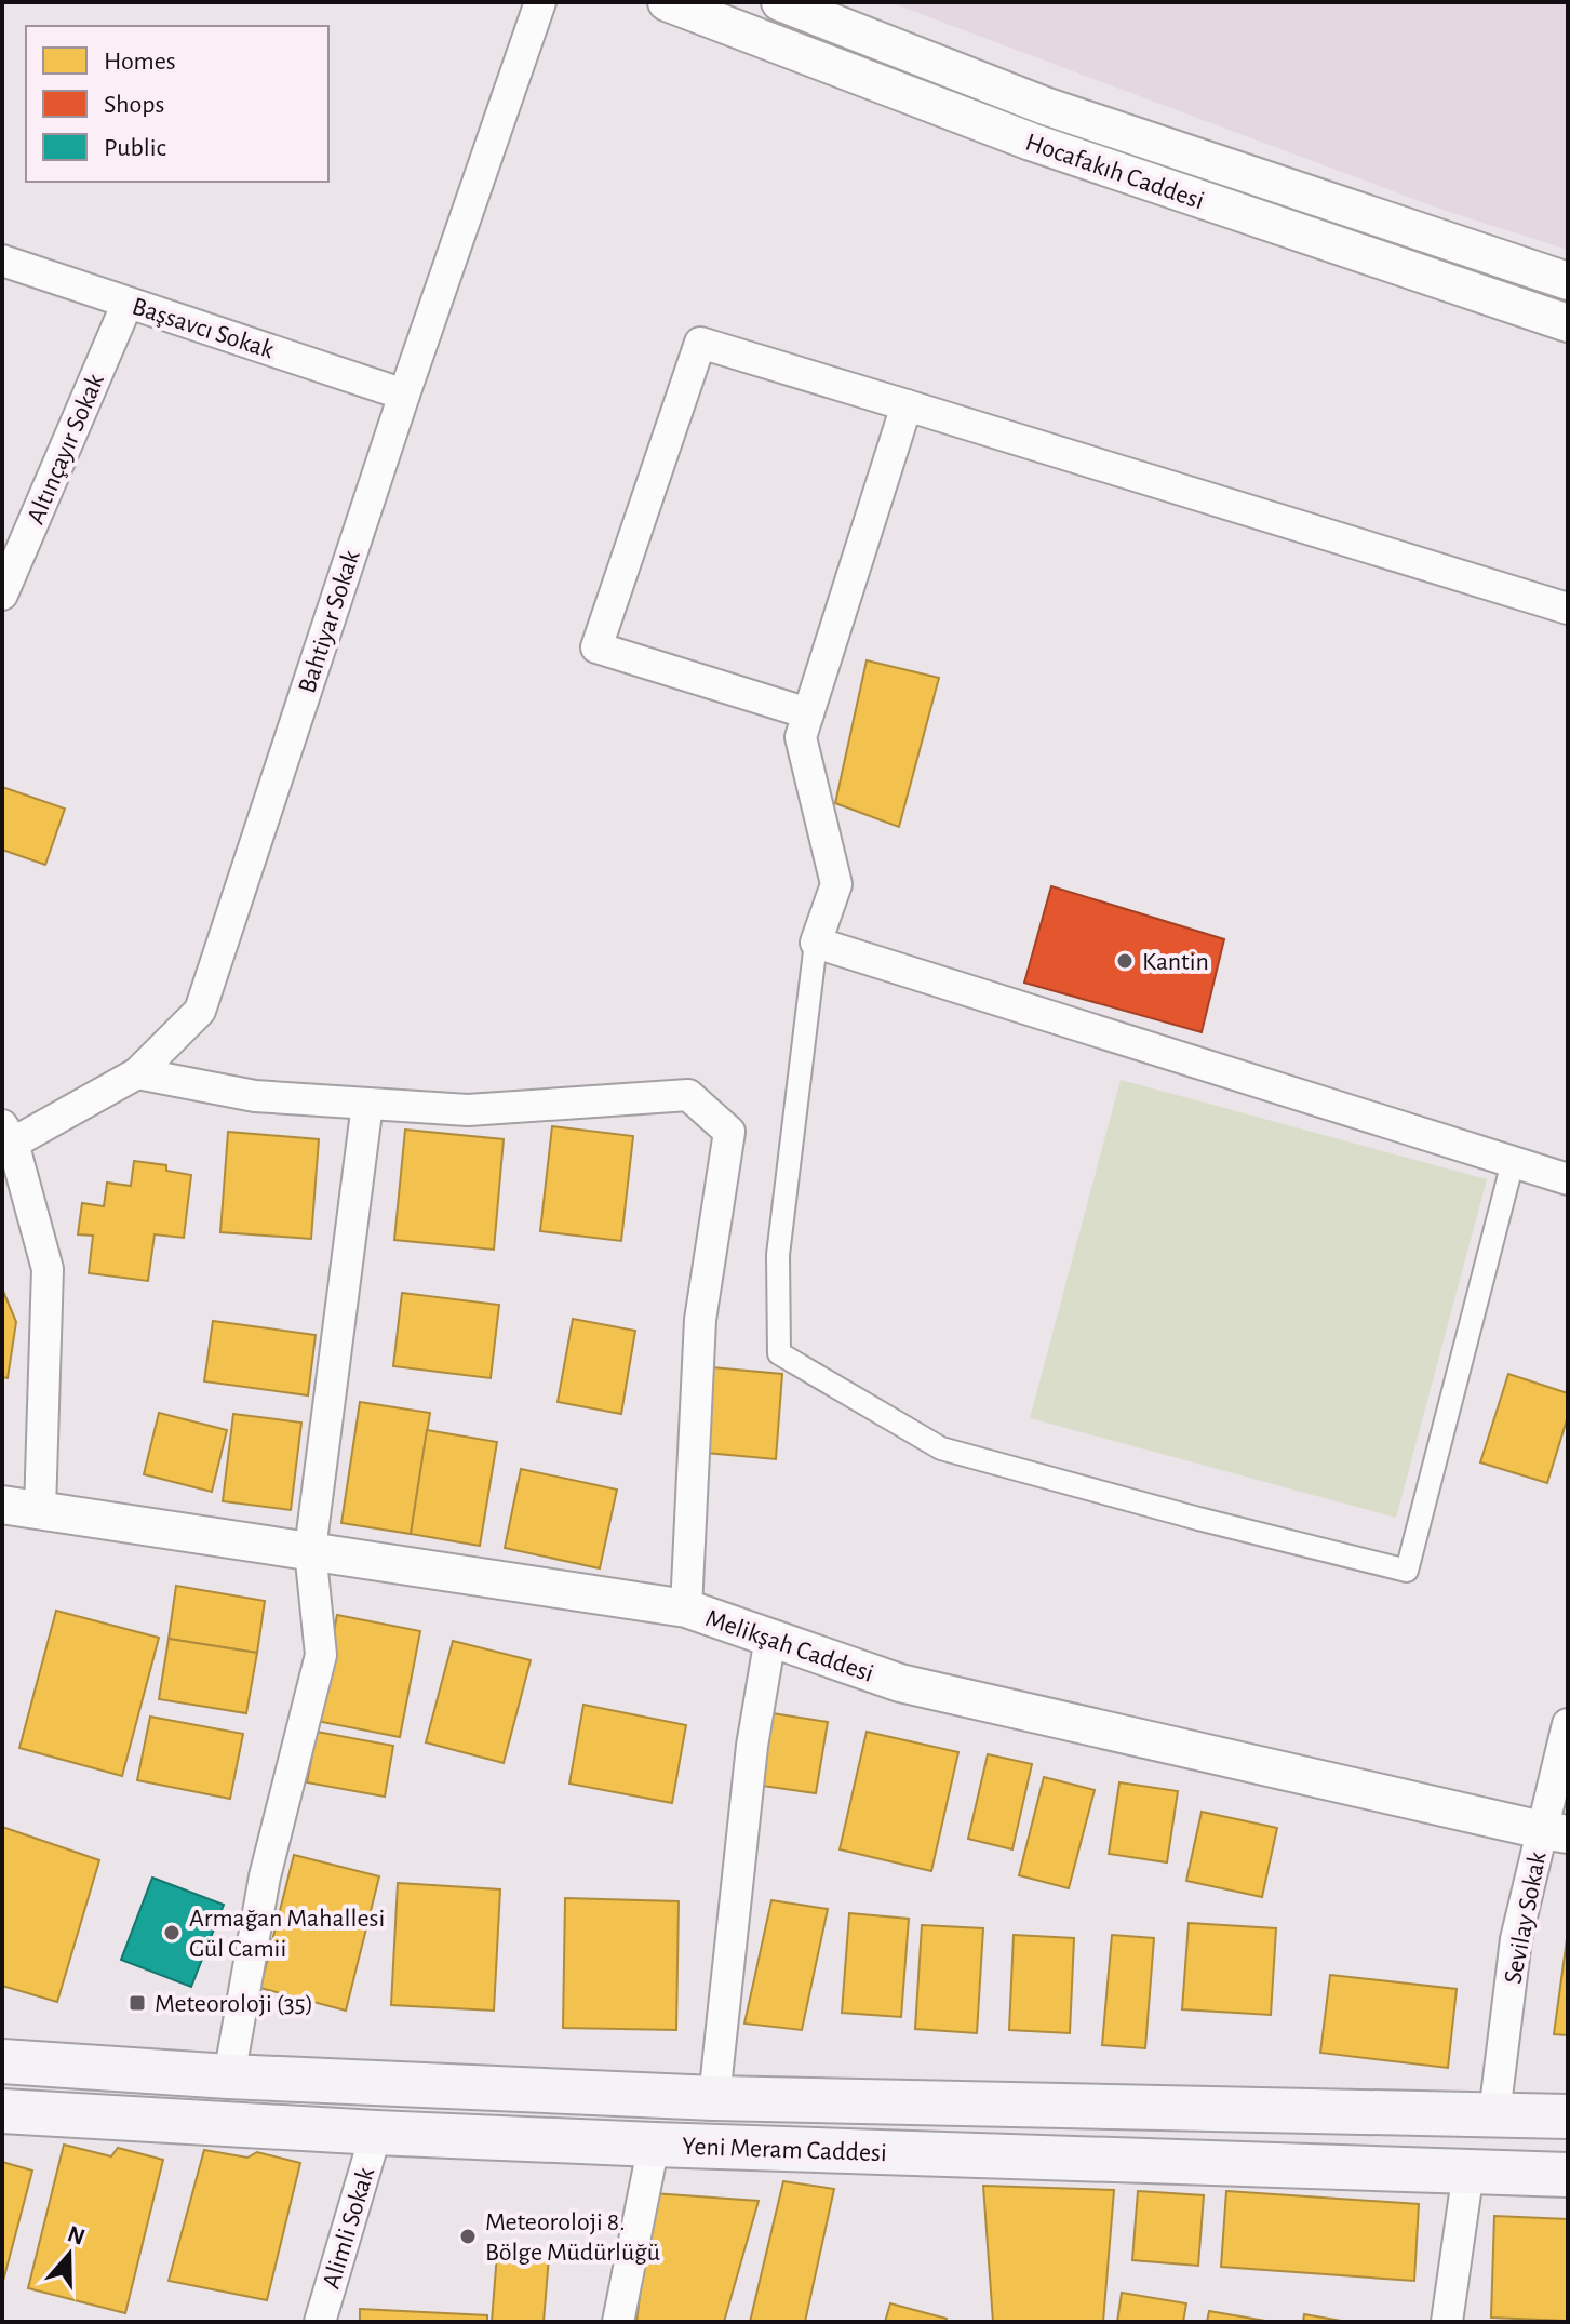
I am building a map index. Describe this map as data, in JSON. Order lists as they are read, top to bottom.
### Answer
{
  "streets": {
    "main road": ["Yeni Meram Caddesi"],
    "street": [
      "Hocafakıh Caddesi",
      "Başsavcı Sokak",
      "Altınçayır Sokak",
      "Bahtiyar Sokak",
      "Melikşah Caddesi",
      "Sevilay Sokak",
      "Alimli Sokak"
    ]
  },
  "crossings": [
    ["Başsavcı Sokak", "Altınçayır Sokak"],
    ["Başsavcı Sokak", "Bahtiyar Sokak"],
    ["Melikşah Caddesi", "Sevilay Sokak"],
    ["Sevilay Sokak", "Yeni Meram Caddesi"],
    ["Yeni Meram Caddesi", "Alimli Sokak"]
  ],
  "places": {
    "other": ["Kantin", "Armağan Mahallesi Gül Camii", "Meteoroloji 8. Bölge Müdürlüğü"],
    "transit": ["Meteoroloji (35)"]
  },
  "legend": ["Homes", "Shops", "Public"],
  "north": "top"
}
